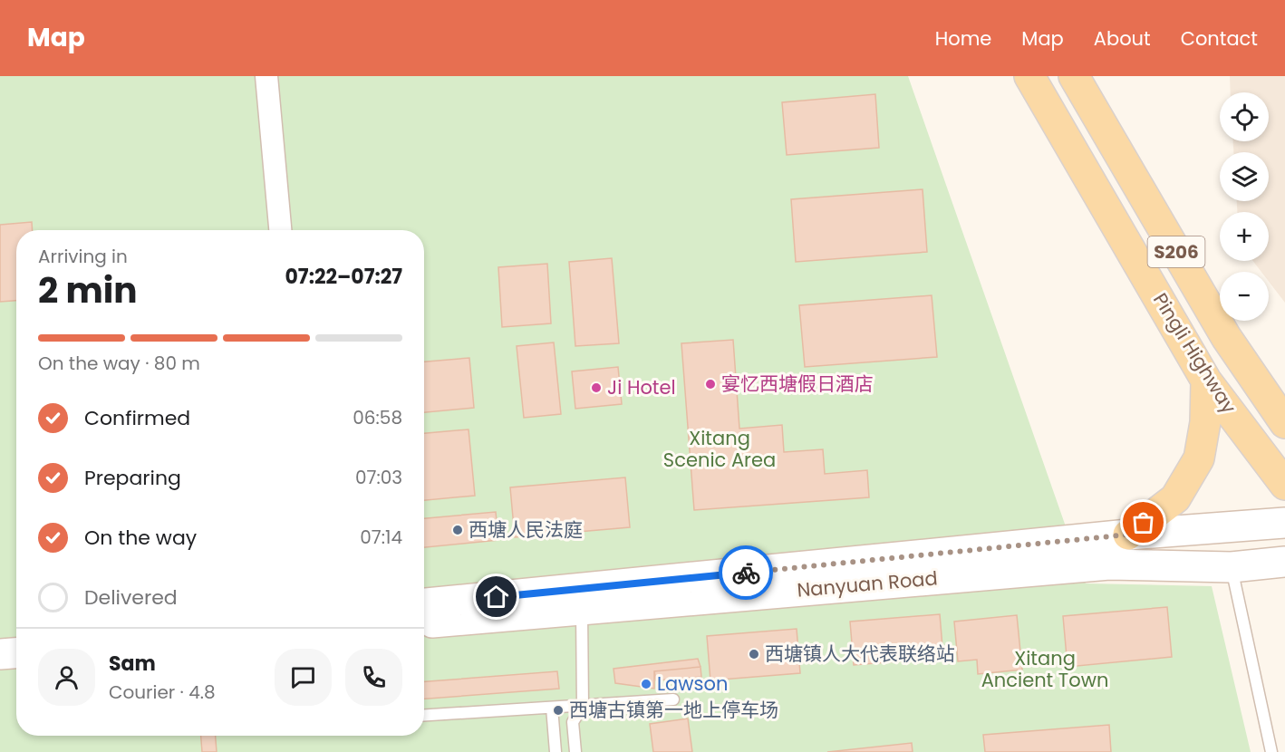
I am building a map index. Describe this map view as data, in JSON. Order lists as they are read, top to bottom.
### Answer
{
  "streets": {
    "main road": ["S206", "Pingli Highway", "Nanyuan Road"]
  },
  "parks": ["Xitang Scenic Area", "Xitang Ancient Town"],
  "places": [
    "宴忆西塘假日酒店",
    "Ji Hotel",
    "西塘人民法庭",
    "西塘镇人大代表联络站",
    "Lawson",
    "西塘古镇第一地上停车场"
  ],
  "page": {
    "header": "Map",
    "nav": [
      "Home",
      "Map",
      "About",
      "Contact"
    ],
    "map_buttons": ["+", "−"],
    "heading": ["2 min", "Arriving in", "07:22–07:27"],
    "panel": ["Sam", "Courier · 4.8"],
    "bar": "On the way · 80 m",
    "list": [
      ["Confirmed", "06:58"],
      ["Preparing", "07:03"],
      ["On the way", "07:14"],
      "Delivered"
    ]
  }
}
